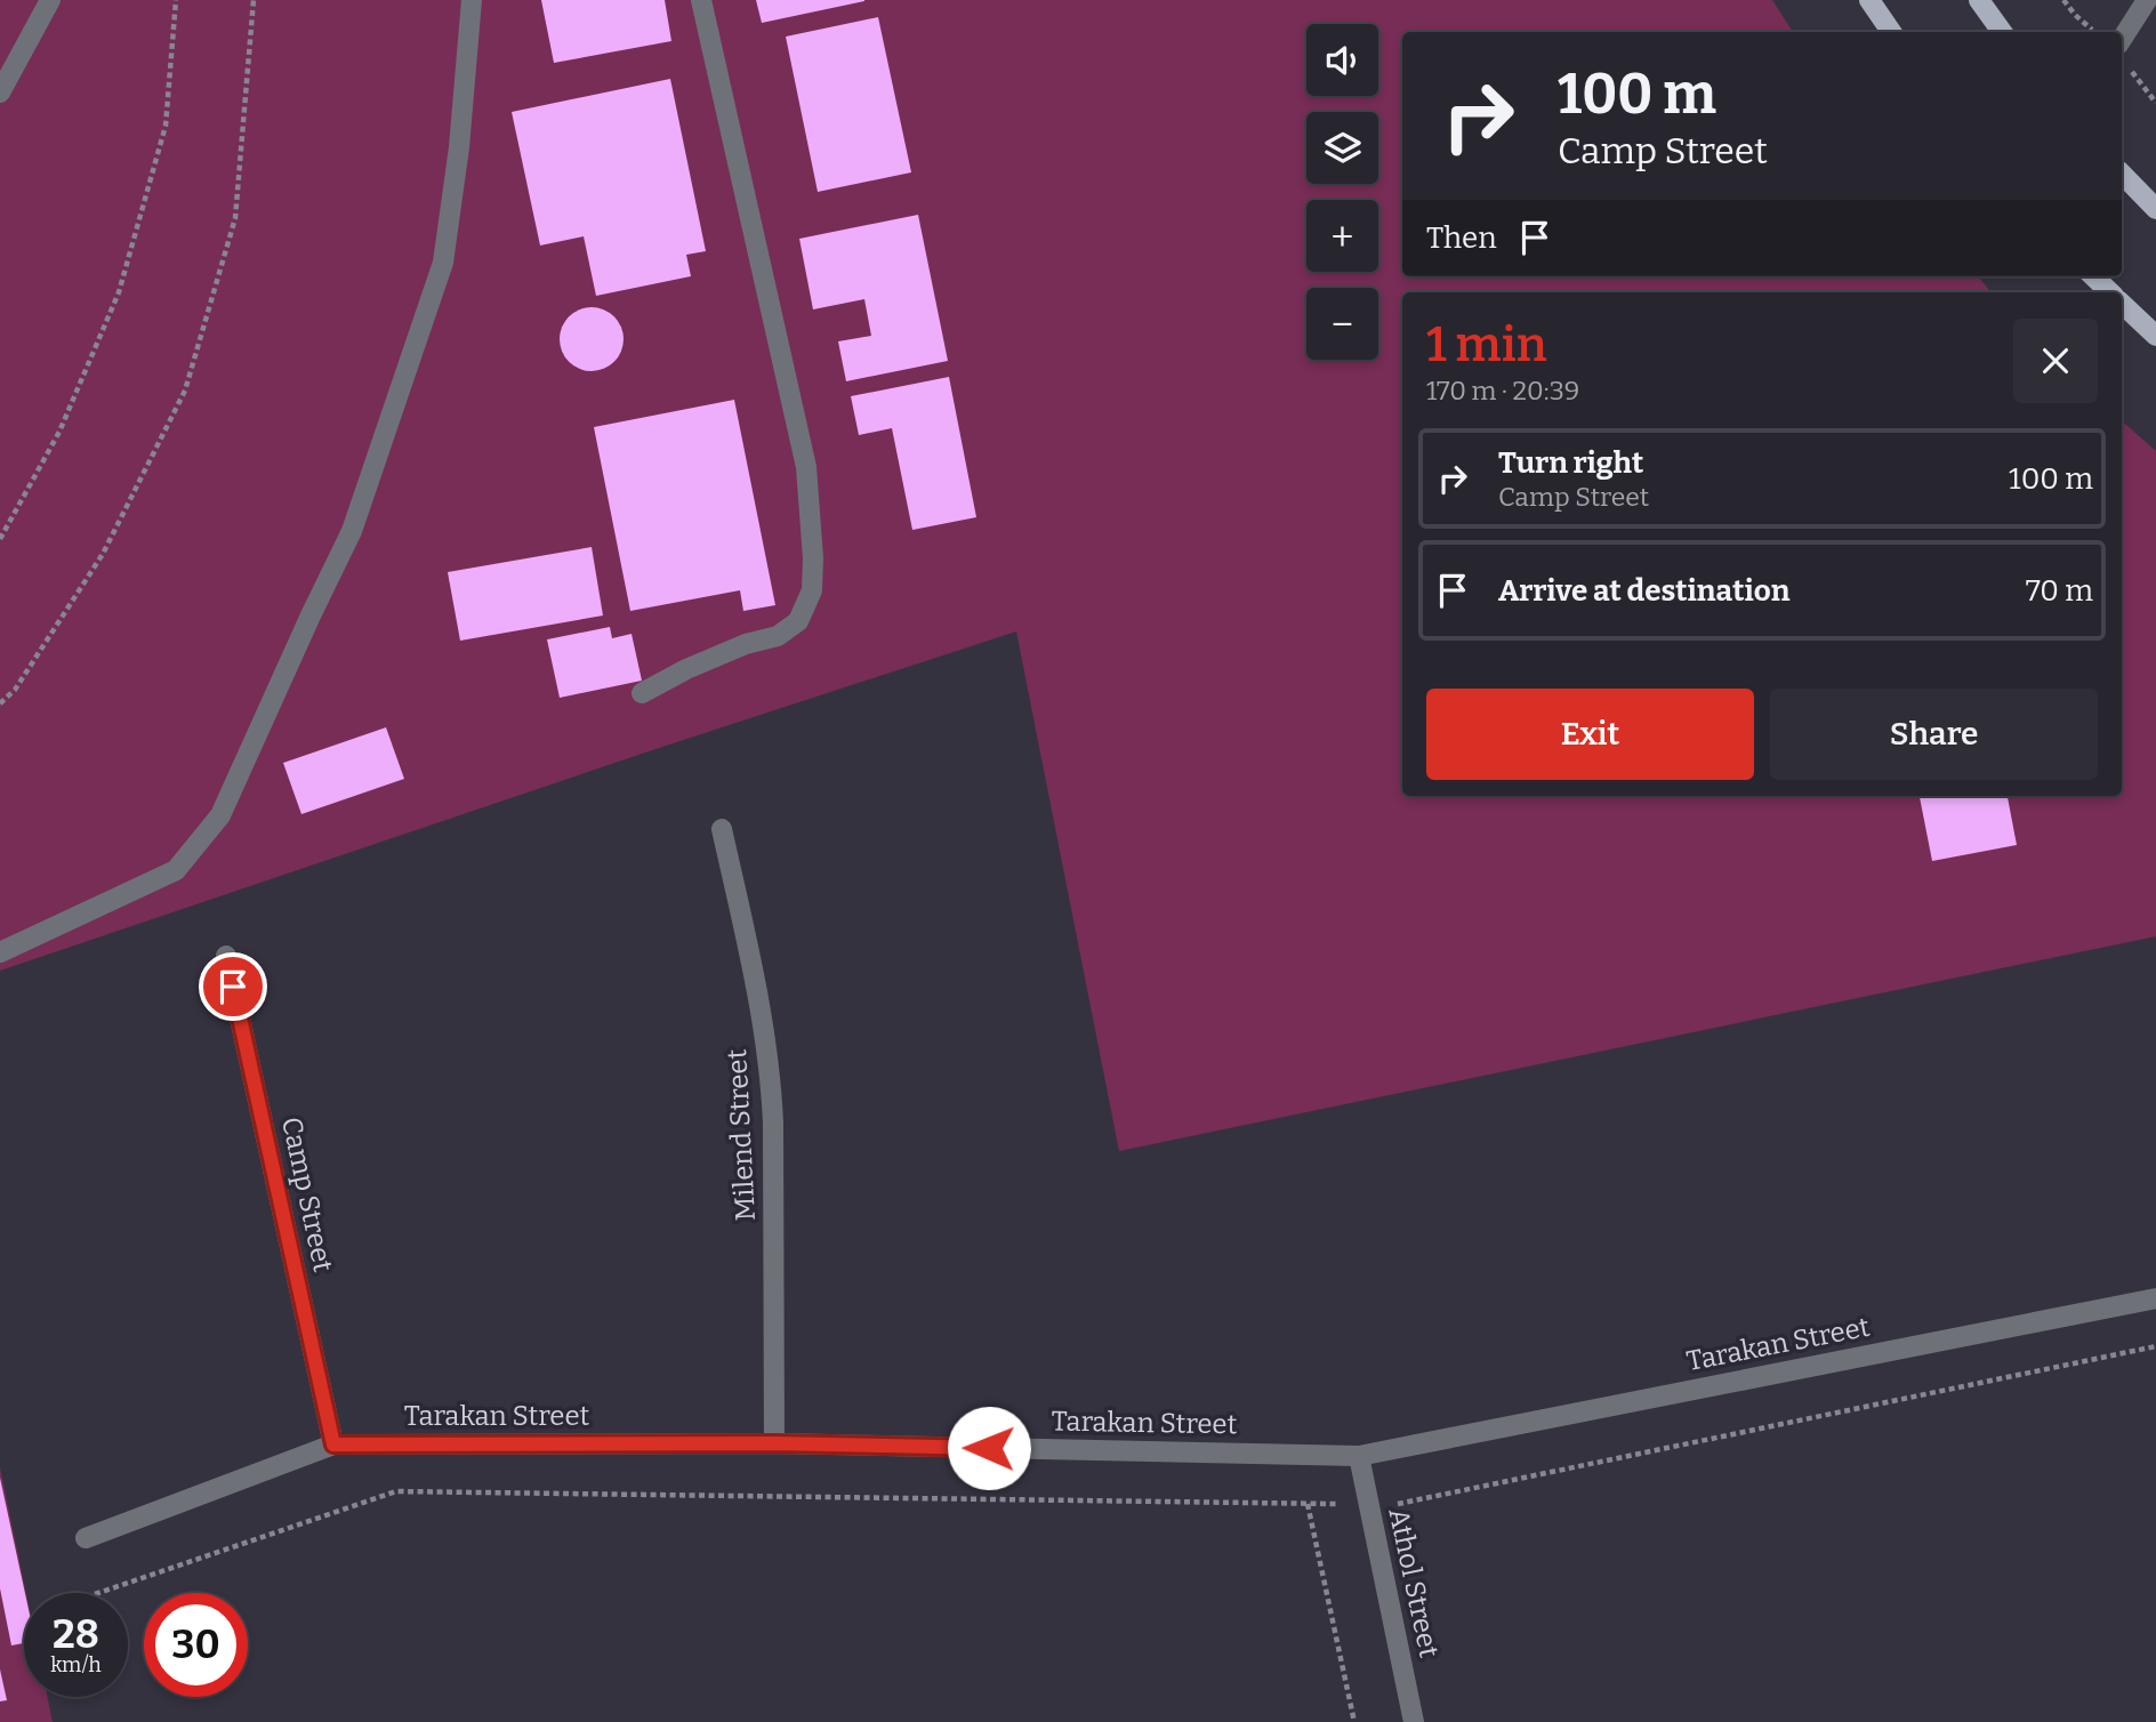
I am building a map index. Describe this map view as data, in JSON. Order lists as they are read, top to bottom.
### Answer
{
  "streets": {
    "street": [
      "Milend Street",
      "Camp Street",
      "Tarakan Street",
      "Athol Street"
    ]
  },
  "crossings": [
    ["Milend Street", "Tarakan Street"],
    ["Camp Street", "Tarakan Street"],
    ["Tarakan Street", "Athol Street"]
  ],
  "page": {
    "map_buttons": ["+", "−"],
    "turn": ["100 m", "Camp Street"],
    "then": "Then",
    "heading": ["1 min", "170 m · 20:39"],
    "list": [
      {
        "name": "Turn right",
        "note": "Camp Street",
        "value": "100 m"
      },
      {
        "name": "Arrive at destination",
        "value": "70 m"
      }
    ],
    "buttons": ["Exit", "Share"],
    "speed": "28 km/h",
    "limit": "30"
  }
}
